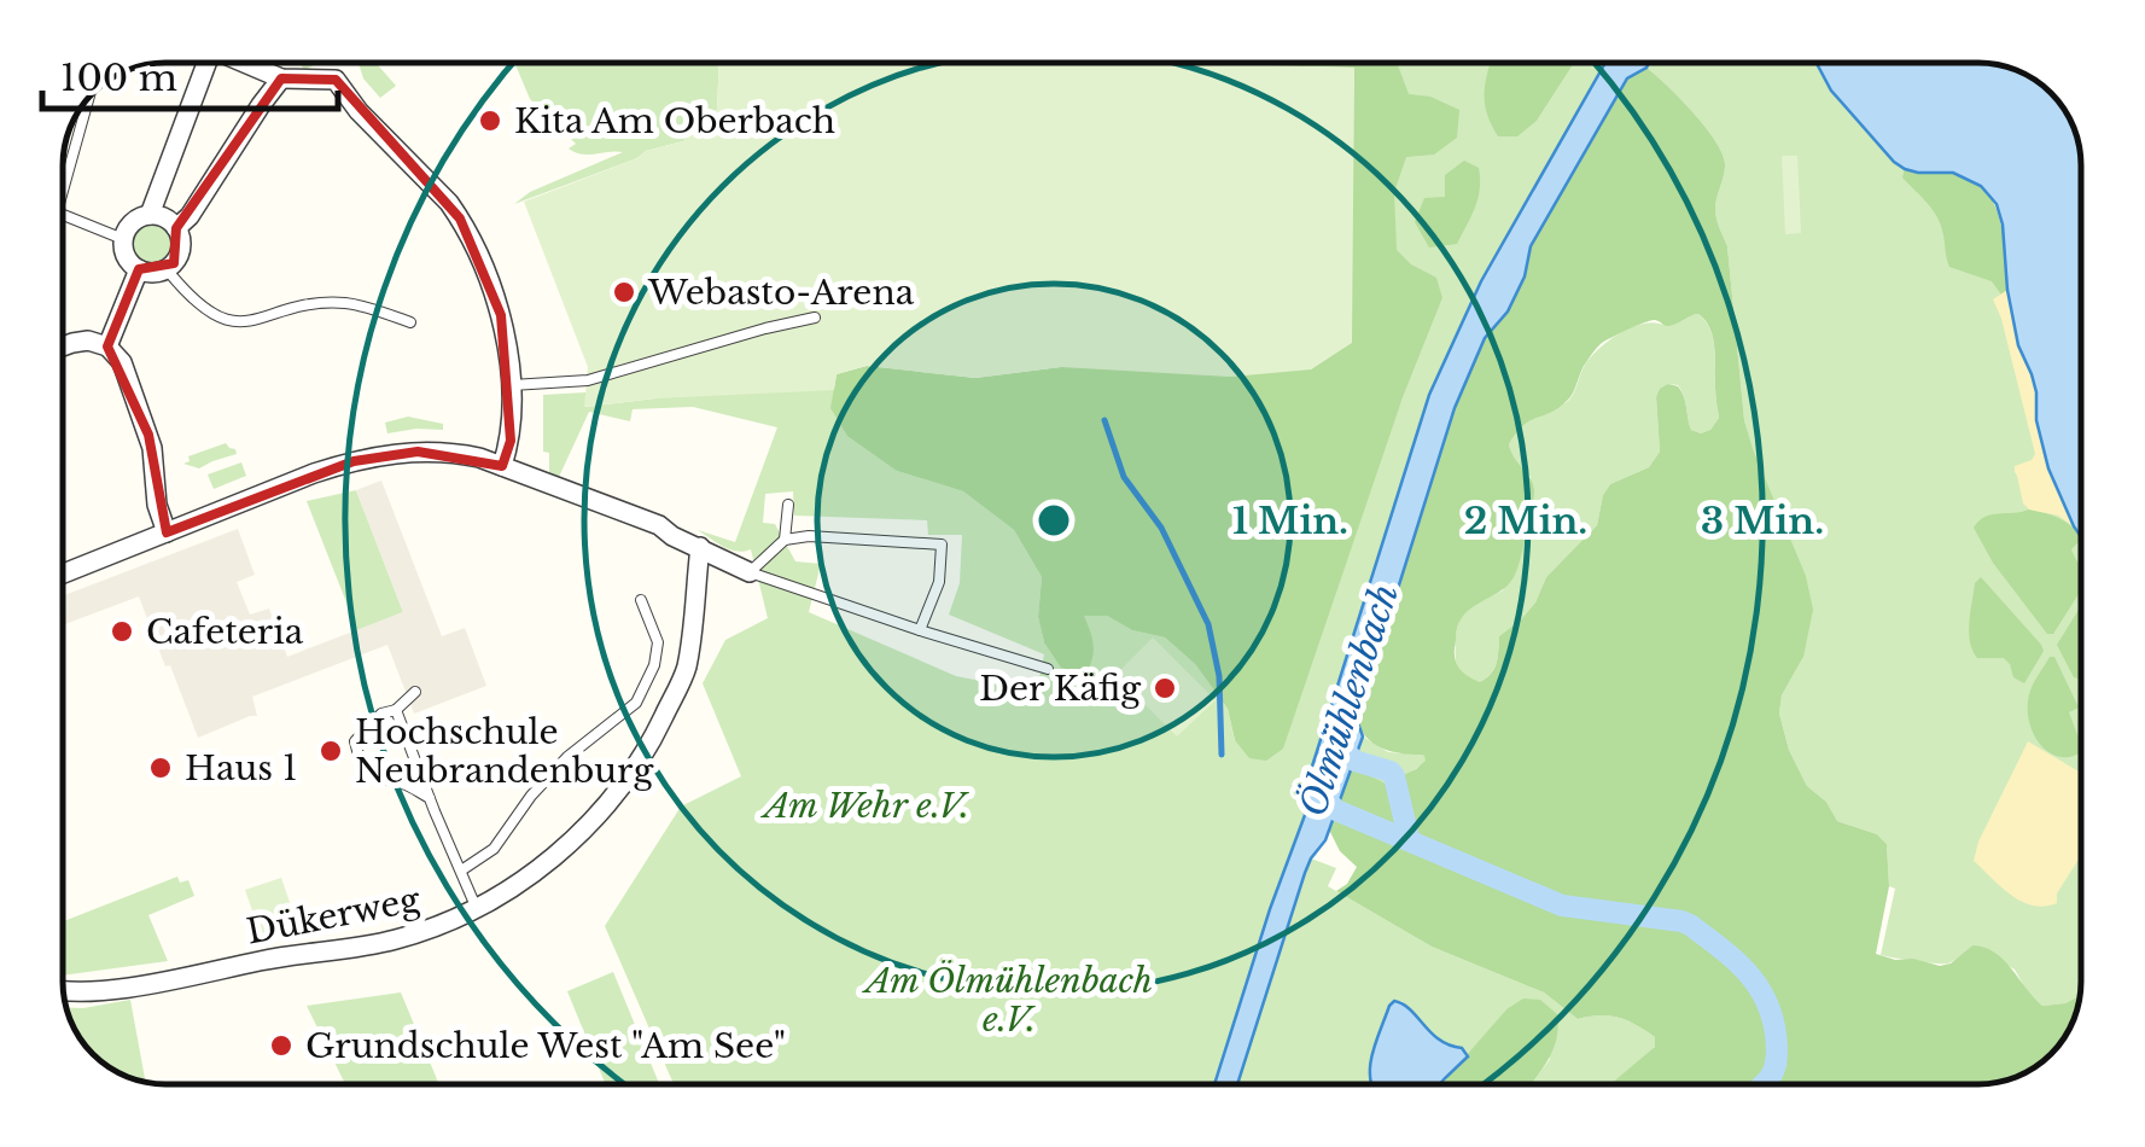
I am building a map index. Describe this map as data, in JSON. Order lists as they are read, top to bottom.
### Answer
{
  "streets": {
    "street": ["Dükerweg"]
  },
  "water": ["Ölmühlenbach"],
  "parks": ["Am Wehr e.V.", "Am Ölmühlenbach e.V."],
  "places": [
    "Kita Am Oberbach",
    "Webasto-Arena",
    "Cafeteria",
    "Der Käfig",
    "Hochschule Neubrandenburg",
    "Haus 1",
    "Grundschule West \"Am See\""
  ],
  "scale_bar": "100 m",
  "rings": ["1 Min.", "2 Min.", "3 Min."]
}
